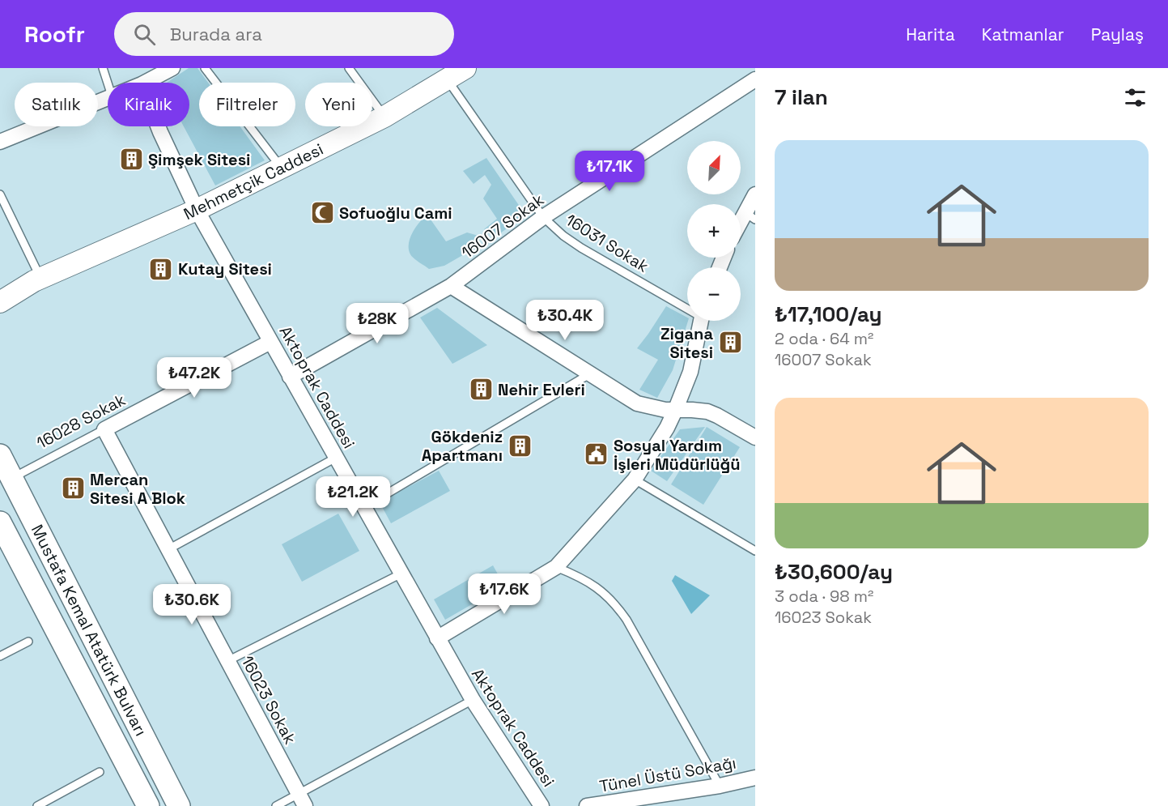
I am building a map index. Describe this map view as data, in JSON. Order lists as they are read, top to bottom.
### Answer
{
  "streets": {
    "main road": ["Mehmetçik Caddesi", "Mustafa Kemal Atatürk Bulvarı"],
    "street": [
      "16007 Sokak",
      "Aktoprak Caddesi",
      "16028 Sokak",
      "16023 Sokak",
      "Tünel Üstü Sokağı"
    ],
    "lane": ["16031 Sokak"]
  },
  "crossings": [
    ["Mehmetçik Caddesi", "16031 Sokak"],
    ["Mehmetçik Caddesi", "Aktoprak Caddesi"],
    ["16007 Sokak", "16031 Sokak"],
    ["16007 Sokak", "Aktoprak Caddesi"],
    ["Aktoprak Caddesi", "16028 Sokak"],
    ["16028 Sokak", "Mustafa Kemal Atatürk Bulvarı"],
    ["16028 Sokak", "16023 Sokak"]
  ],
  "places": {
    "building": [
      "Şimşek Sitesi",
      "Kutay Sitesi",
      "Zigana Sitesi",
      "Nehir Evleri",
      "Gökdeniz Apartmanı",
      "Mercan Sitesi A Blok"
    ],
    "mosque": ["Sofuoğlu Cami"],
    "public building": ["Sosyal Yardım İşleri Müdürlüğü"]
  },
  "north": "top right",
  "page": {
    "header": "Roofr",
    "search": "Burada ara",
    "nav": ["Harita", "Katmanlar", "Paylaş"],
    "heading": "7 ilan",
    "chip": [
      "Satılık",
      "Kiralık",
      "Filtreler",
      "Yeni"
    ],
    "list": [
      {
        "name": "₺17,100/ay",
        "note": "2 oda · 64 m² · 16007 Sokak"
      },
      {
        "name": "₺30,600/ay",
        "note": "3 oda · 98 m² · 16023 Sokak"
      }
    ],
    "map_buttons": ["+", "−"],
    "price": [
      "₺17.1K",
      "₺30.4K",
      "₺28K",
      "₺47.2K",
      "₺21.2K",
      "₺17.6K",
      "₺30.6K"
    ]
  }
}
